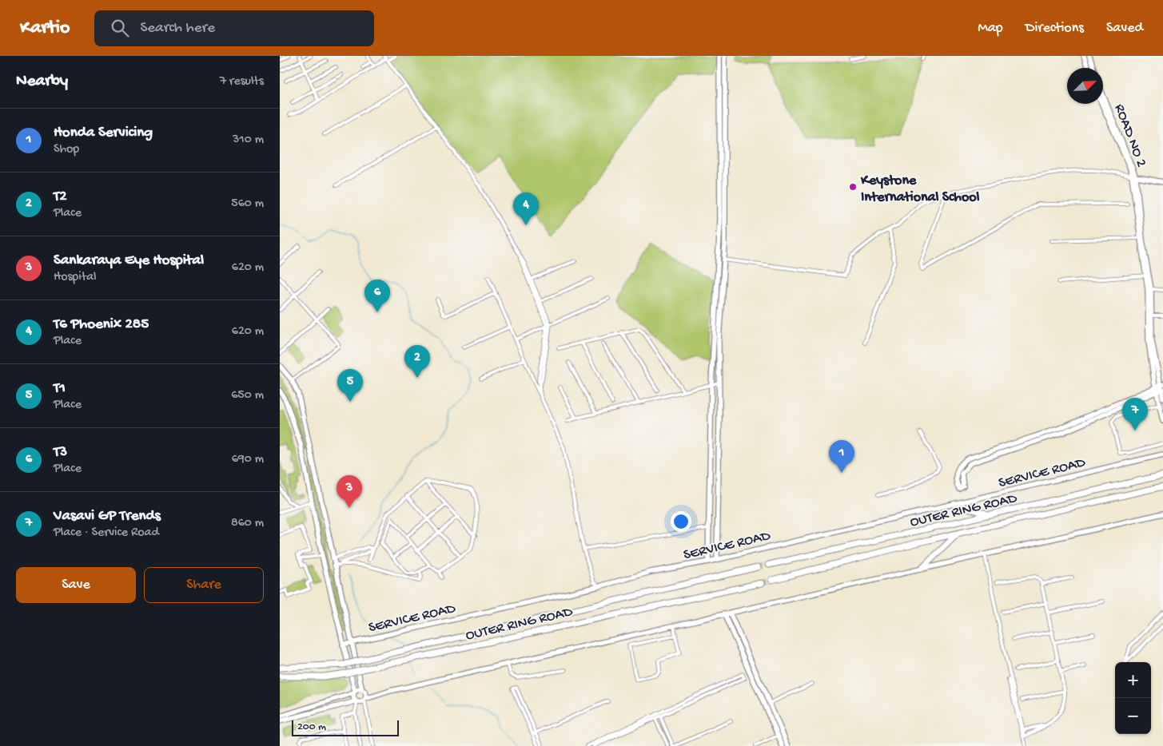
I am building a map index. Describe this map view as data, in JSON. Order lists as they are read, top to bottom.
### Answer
{
  "streets": {
    "highway": ["OUTER RING ROAD"],
    "main road": ["ROAD NO 2", "SERVICE ROAD"]
  },
  "places": ["Keystone International School"],
  "scale_bar": "200 m",
  "north": "top right",
  "page": {
    "header": "Kartio",
    "search": "Search here",
    "nav": ["Map", "Directions", "Saved"],
    "heading": ["Nearby", "7 results"],
    "list": [
      {
        "mark": "1",
        "name": "Honda Servicing",
        "note": "Shop",
        "value": "310 m"
      },
      {
        "mark": "2",
        "name": "T2",
        "note": "Place",
        "value": "560 m"
      },
      {
        "mark": "3",
        "name": "Sankaraya Eye Hospital",
        "note": "Hospital",
        "value": "620 m"
      },
      {
        "mark": "4",
        "name": "T6 Phoenix 285",
        "note": "Place",
        "value": "620 m"
      },
      {
        "mark": "5",
        "name": "T1",
        "note": "Place",
        "value": "650 m"
      },
      {
        "mark": "6",
        "name": "T3",
        "note": "Place",
        "value": "690 m"
      },
      {
        "mark": "7",
        "name": "Vasavi GP Trends",
        "note": "Place · Service Road",
        "value": "860 m"
      }
    ],
    "pins": [
      "4",
      "6",
      "2",
      "5",
      "7",
      "1",
      "3"
    ],
    "buttons": ["Save", "Share"],
    "map_buttons": ["+", "−"],
    "scale": "200 m"
  }
}
